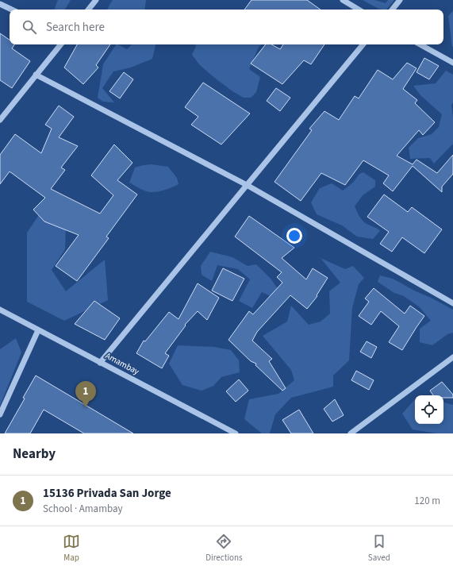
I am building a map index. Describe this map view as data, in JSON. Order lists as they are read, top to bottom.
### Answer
{
  "streets": {
    "street": ["Amambay"]
  },
  "page": {
    "search": "Search here",
    "pins": "1",
    "heading": "Nearby",
    "list": [
      {
        "mark": "1",
        "name": "15136 Privada San Jorge",
        "note": "School · Amambay",
        "value": "120 m"
      }
    ],
    "nav": ["Map", "Directions", "Saved"]
  }
}
